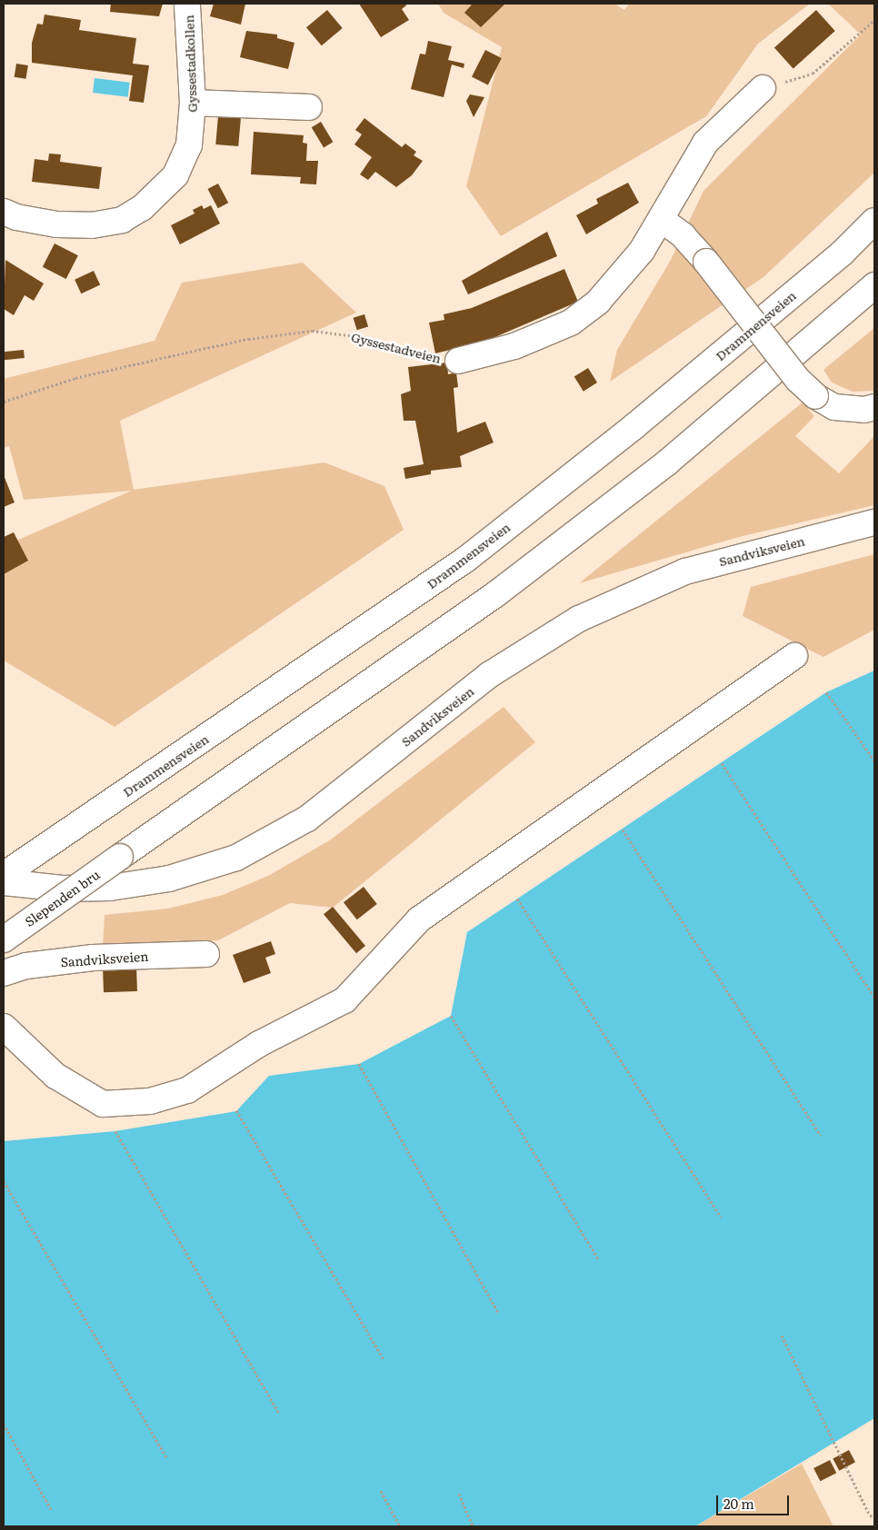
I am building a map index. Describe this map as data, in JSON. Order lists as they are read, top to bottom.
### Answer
{
  "streets": {
    "main road": [
      "Gyssestadkollen",
      "Drammensveien",
      "Gyssestadveien",
      "Sandviksveien",
      "Slependen bru"
    ]
  },
  "scale_bar": "20 m"
}
